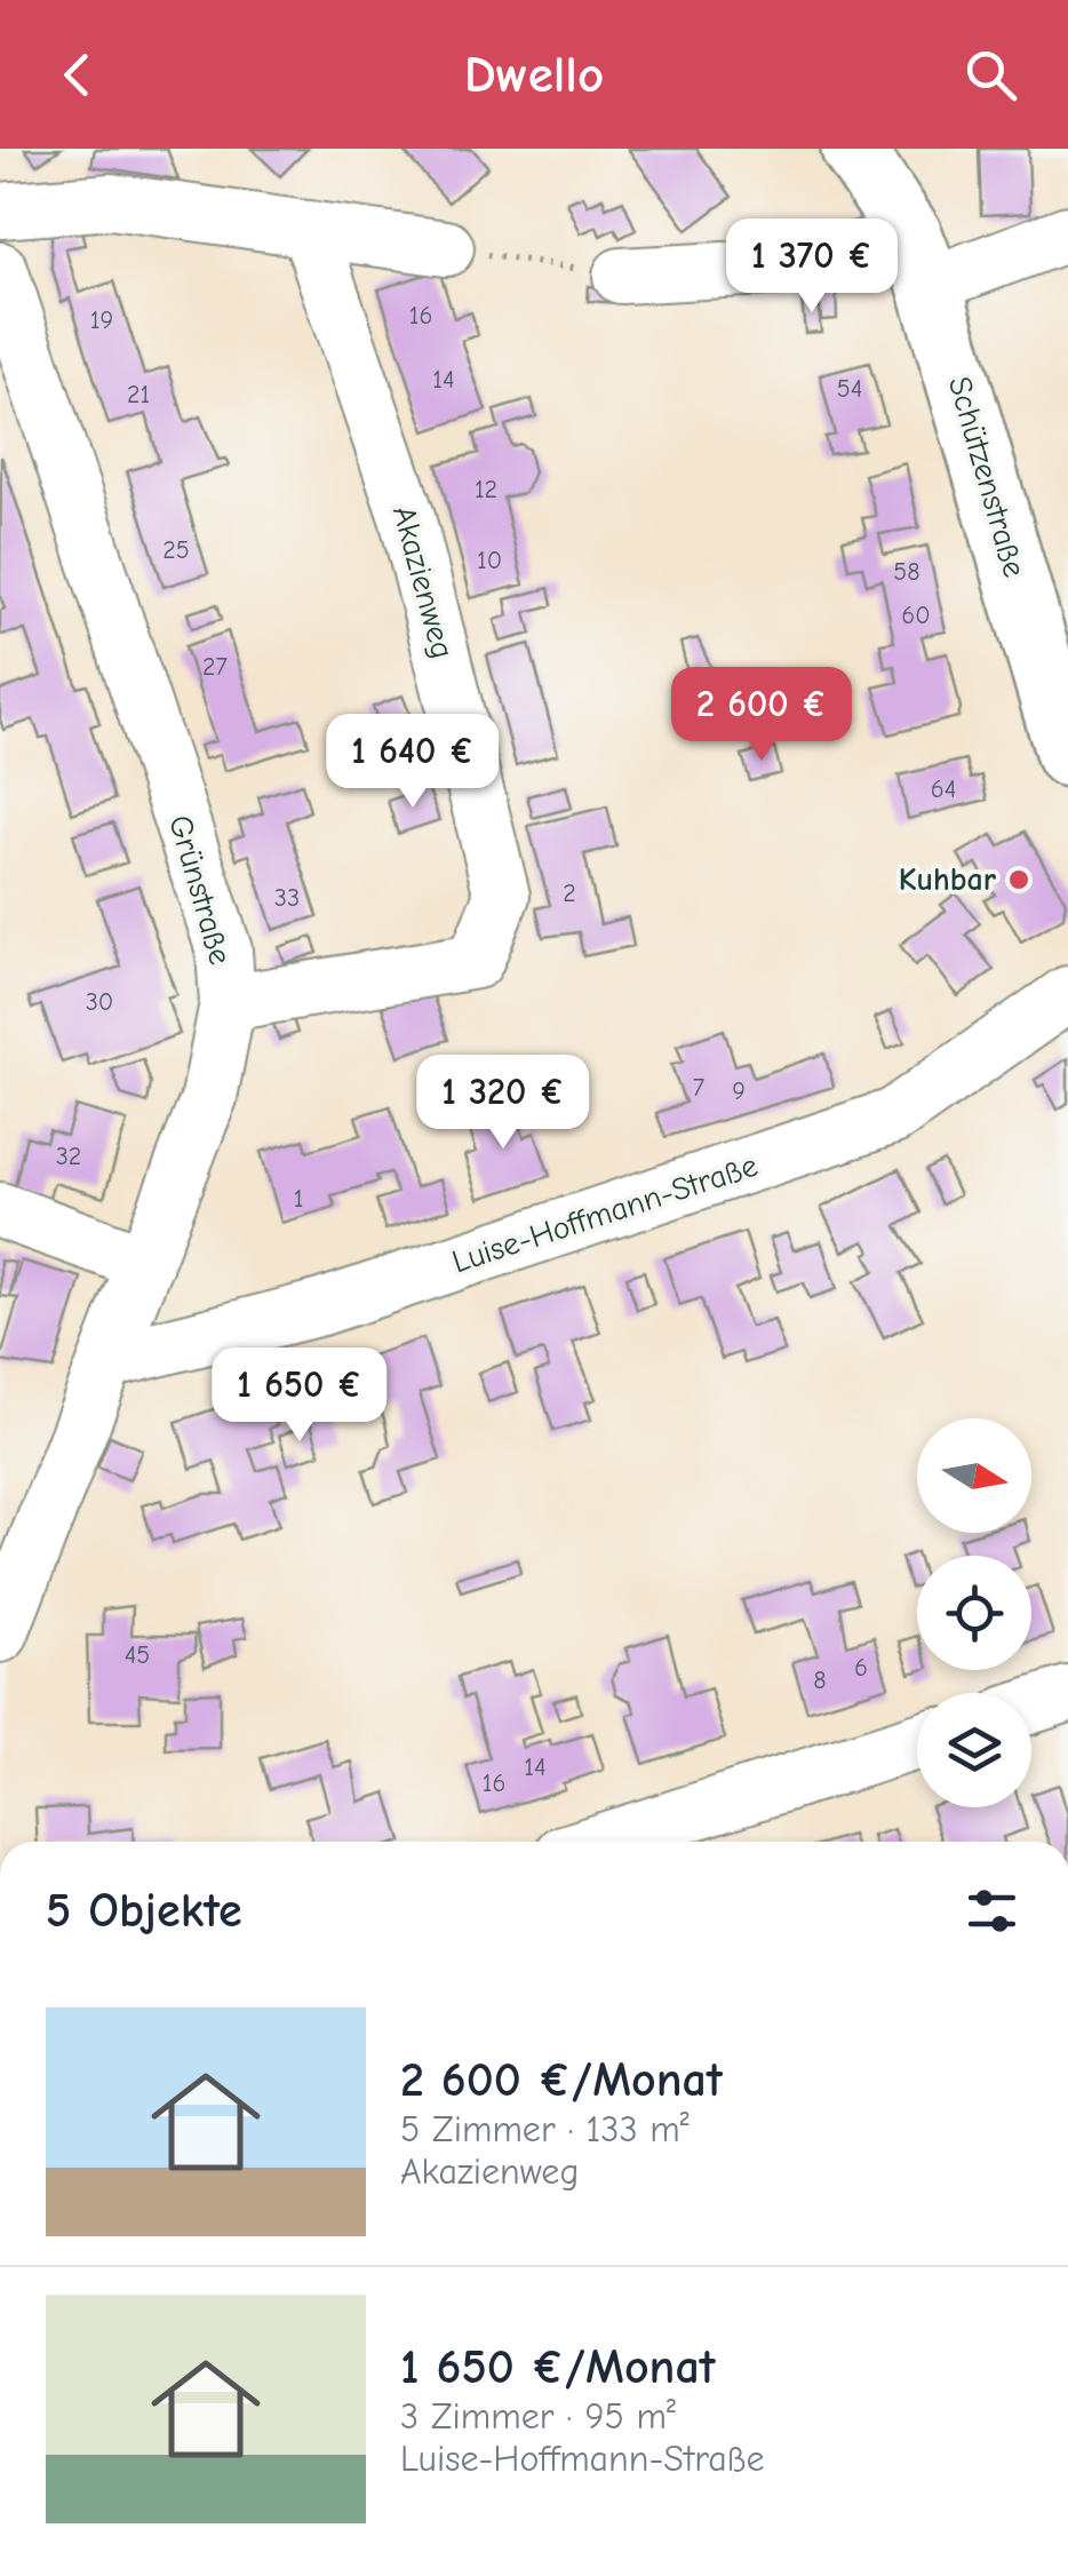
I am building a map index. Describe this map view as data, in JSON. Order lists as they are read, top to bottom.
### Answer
{
  "streets": {
    "main road": ["Schützenstraße"],
    "street": ["Akazienweg", "Grünstraße", "Luise-Hoffmann-Straße"]
  },
  "crossings": [
    ["Akazienweg", "Grünstraße"],
    ["Grünstraße", "Luise-Hoffmann-Straße"]
  ],
  "places": ["Kuhbar"],
  "house_numbers": [
    "16",
    "19",
    "14",
    "54",
    "21",
    "12",
    "25",
    "10",
    "58",
    "60",
    "27",
    "64",
    "2",
    "33",
    "30",
    "7",
    "9",
    "32",
    "1",
    "45",
    "6",
    "8",
    "14",
    "16"
  ],
  "north": "right",
  "page": {
    "header": "Dwello",
    "price": [
      "1 370 €",
      "2 600 €",
      "1 640 €",
      "1 320 €",
      "1 650 €"
    ],
    "heading": "5 Objekte",
    "list": [
      {
        "name": "2 600 €/Monat",
        "note": "5 Zimmer · 133 m² · Akazienweg"
      },
      {
        "name": "1 650 €/Monat",
        "note": "3 Zimmer · 95 m² · Luise-Hoffmann-Straße"
      }
    ]
  }
}
